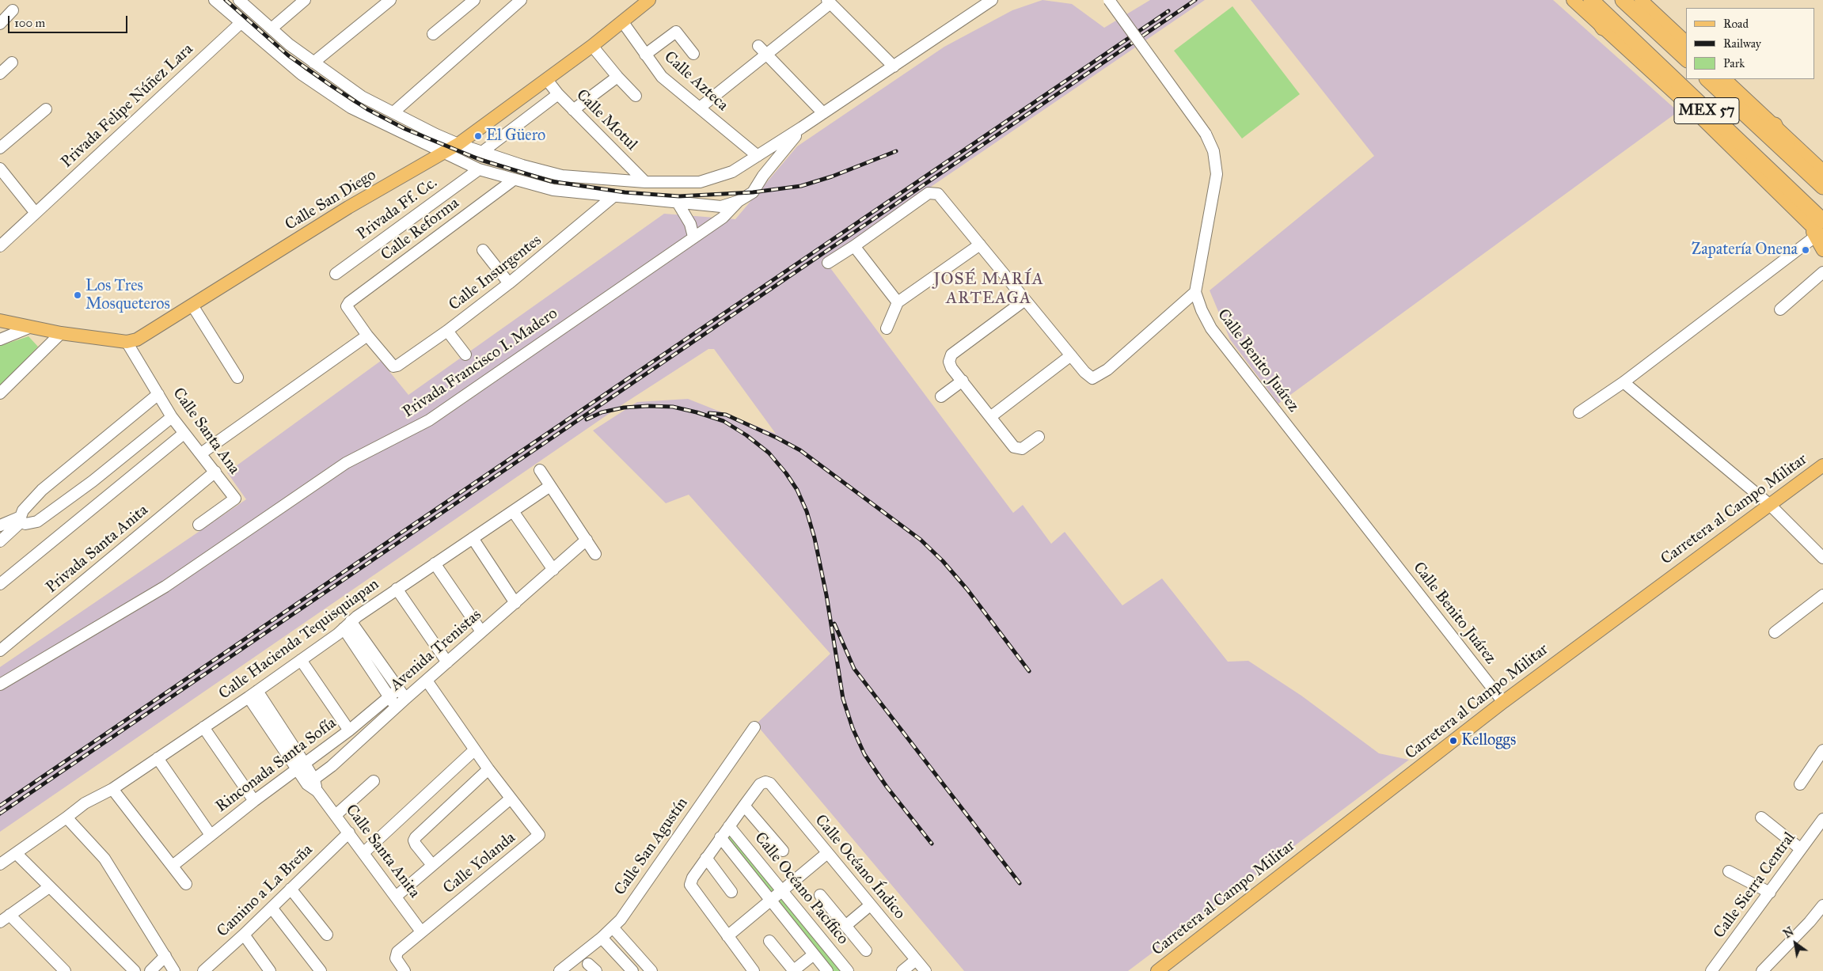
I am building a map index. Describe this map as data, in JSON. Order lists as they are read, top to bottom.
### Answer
{
  "streets": {
    "highway": ["MEX 57"],
    "main road": ["Calle San Diego", "Carretera al Campo Militar"],
    "street": [
      "Calle Azteca",
      "Privada Felipe Núñez Lara",
      "Calle Motul",
      "Privada Ff. Cc.",
      "Calle Reforma",
      "Calle Insurgentes",
      "Calle Benito Juárez",
      "Privada Francisco I. Madero",
      "Calle Santa Ana",
      "Privada Santa Anita",
      "Calle Hacienda Tequisquiapan",
      "Avenida Trenistas",
      "Rinconada Santa Sofía",
      "Calle San Agustín",
      "Calle Santa Anita",
      "Calle Yolanda",
      "Calle Océano Índico",
      "Calle Sierra Central",
      "Calle Océano Pacífico",
      "Camino a La Breña"
    ]
  },
  "crossings": [
    ["Calle Azteca", "Calle San Diego"],
    ["Calle Motul", "Calle San Diego"],
    ["Calle San Diego", "Calle Santa Ana"],
    ["Calle Reforma", "Calle Insurgentes"],
    ["Calle Insurgentes", "Privada Francisco I. Madero"],
    ["Calle Benito Juárez", "Carretera al Campo Militar"],
    ["Calle Santa Ana", "Privada Santa Anita"],
    ["Calle Hacienda Tequisquiapan", "Calle Santa Anita"],
    ["Avenida Trenistas", "Calle Santa Anita"],
    ["Rinconada Santa Sofía", "Calle Santa Anita"],
    ["Calle Santa Anita", "Calle Yolanda"],
    ["Calle Santa Anita", "Camino a La Breña"]
  ],
  "districts": ["JOSÉ MARÍA ARTEAGA"],
  "places": [
    "El Güero",
    "Zapatería Onena",
    "Los Tres Mosqueteros",
    "Kelloggs"
  ],
  "legend": ["Road", "Railway", "Park"],
  "scale_bar": "100 m",
  "north": "top left"
}
